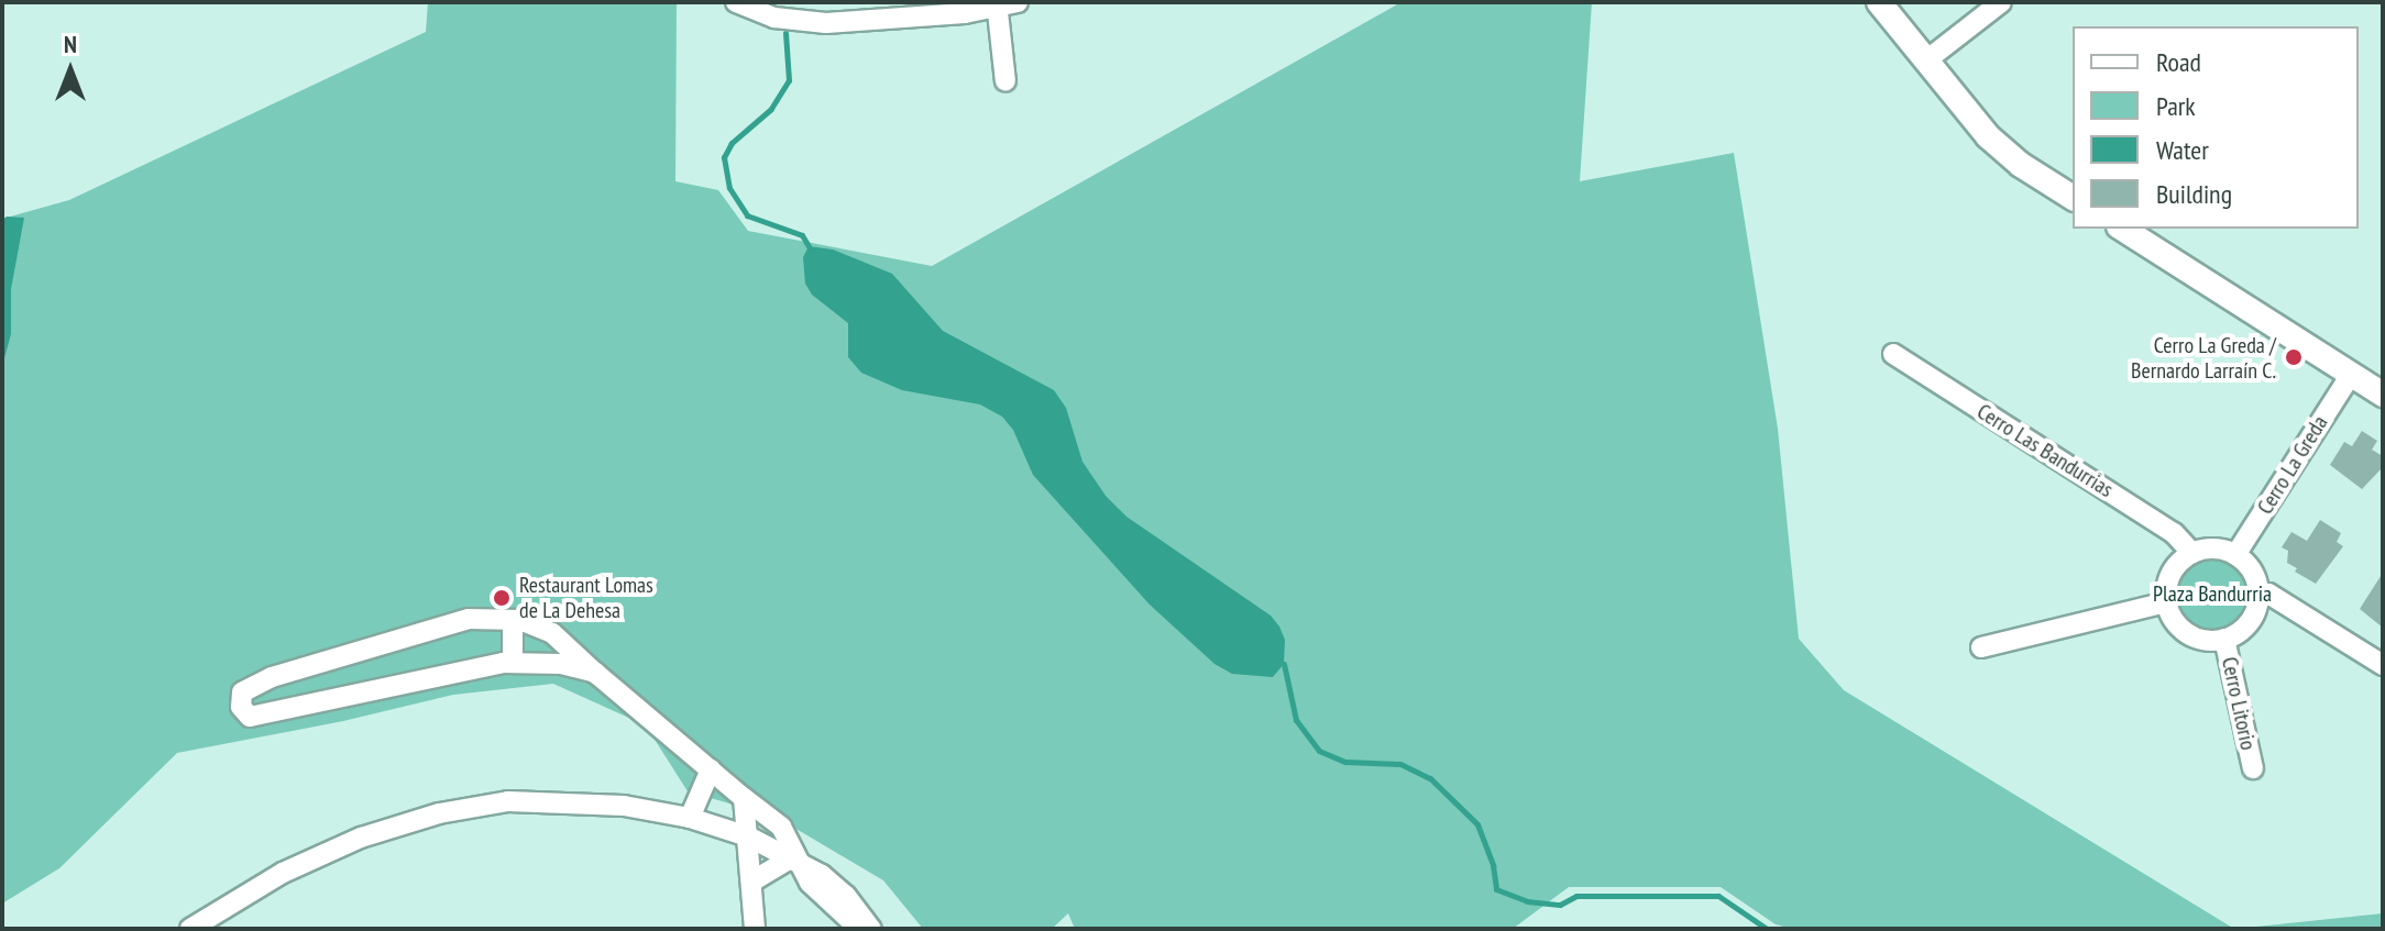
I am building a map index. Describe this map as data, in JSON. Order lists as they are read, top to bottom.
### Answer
{
  "streets": {
    "street": ["Cerro Las Bandurrias", "Cerro La Greda", "Cerro Litorio"]
  },
  "crossings": [
    ["Cerro Las Bandurrias", "Cerro La Greda"],
    ["Cerro Las Bandurrias", "Cerro Litorio"],
    ["Cerro La Greda", "Cerro Litorio"]
  ],
  "parks": ["Plaza Bandurria"],
  "places": ["Cerro La Greda / Bernardo Larraín C.", "Restaurant Lomas de La Dehesa"],
  "legend": [
    "Road",
    "Park",
    "Water",
    "Building"
  ],
  "north": "top"
}
